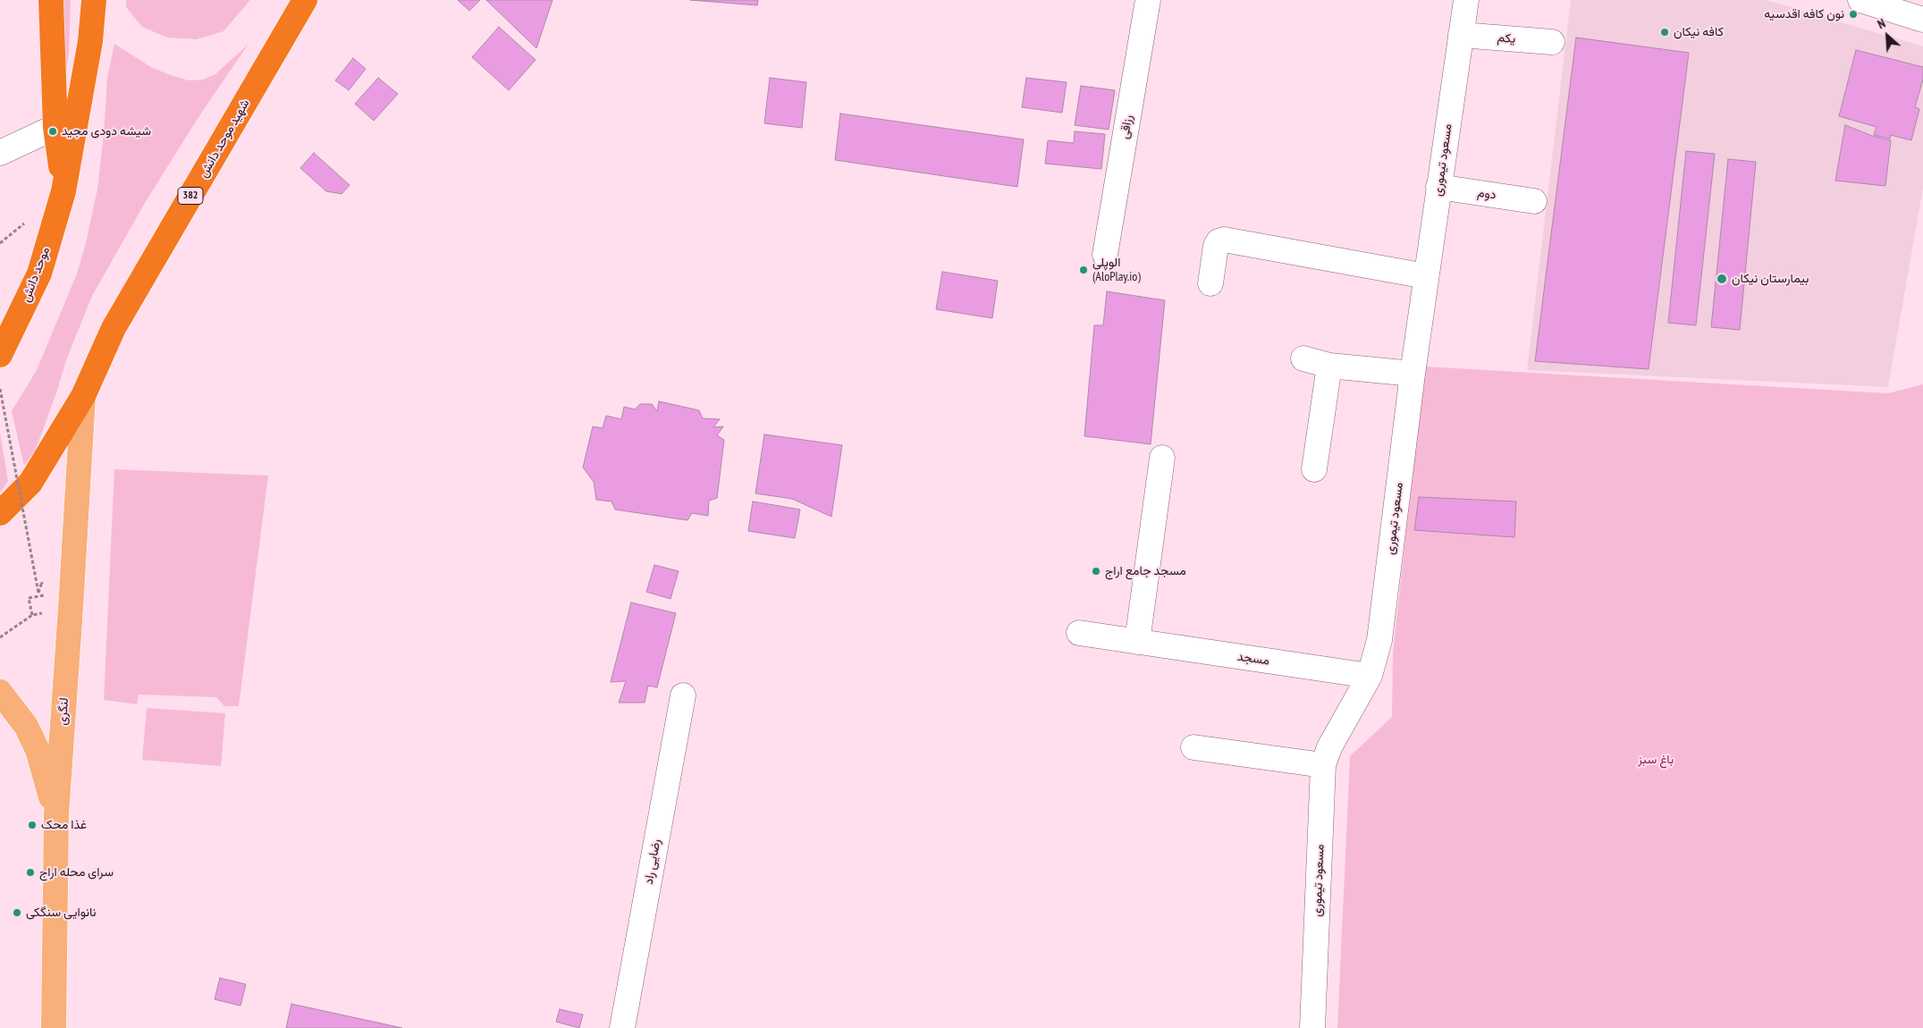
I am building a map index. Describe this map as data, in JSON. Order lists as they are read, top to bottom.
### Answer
{
  "streets": {
    "highway": ["شهید موحد دانش", "382", "موحد دانش"],
    "main road": ["لنگری"],
    "street": [
      "یکم",
      "رزاقی",
      "مسعود تیموری",
      "دوم",
      "مسجد",
      "رضایی راد"
    ]
  },
  "crossings": [
    ["یکم", "مسعود تیموری"],
    ["شهید موحد دانش", "382"],
    ["شهید موحد دانش", "لنگری"],
    ["مسعود تیموری", "دوم"],
    ["مسعود تیموری", "مسجد"],
    ["382", "لنگری"]
  ],
  "parks": ["باغ سبز"],
  "places": [
    "نون کافه اقدسیه",
    "کافه نیکان",
    "شیشه دودی مجید",
    "الوپلی (AloPlay.io)",
    "بیمارستان نیکان",
    "مسجد جامع اراج",
    "غذا محک",
    "سرای محله اراج",
    "نانوایی سنگکی"
  ],
  "north": "top left"
}
